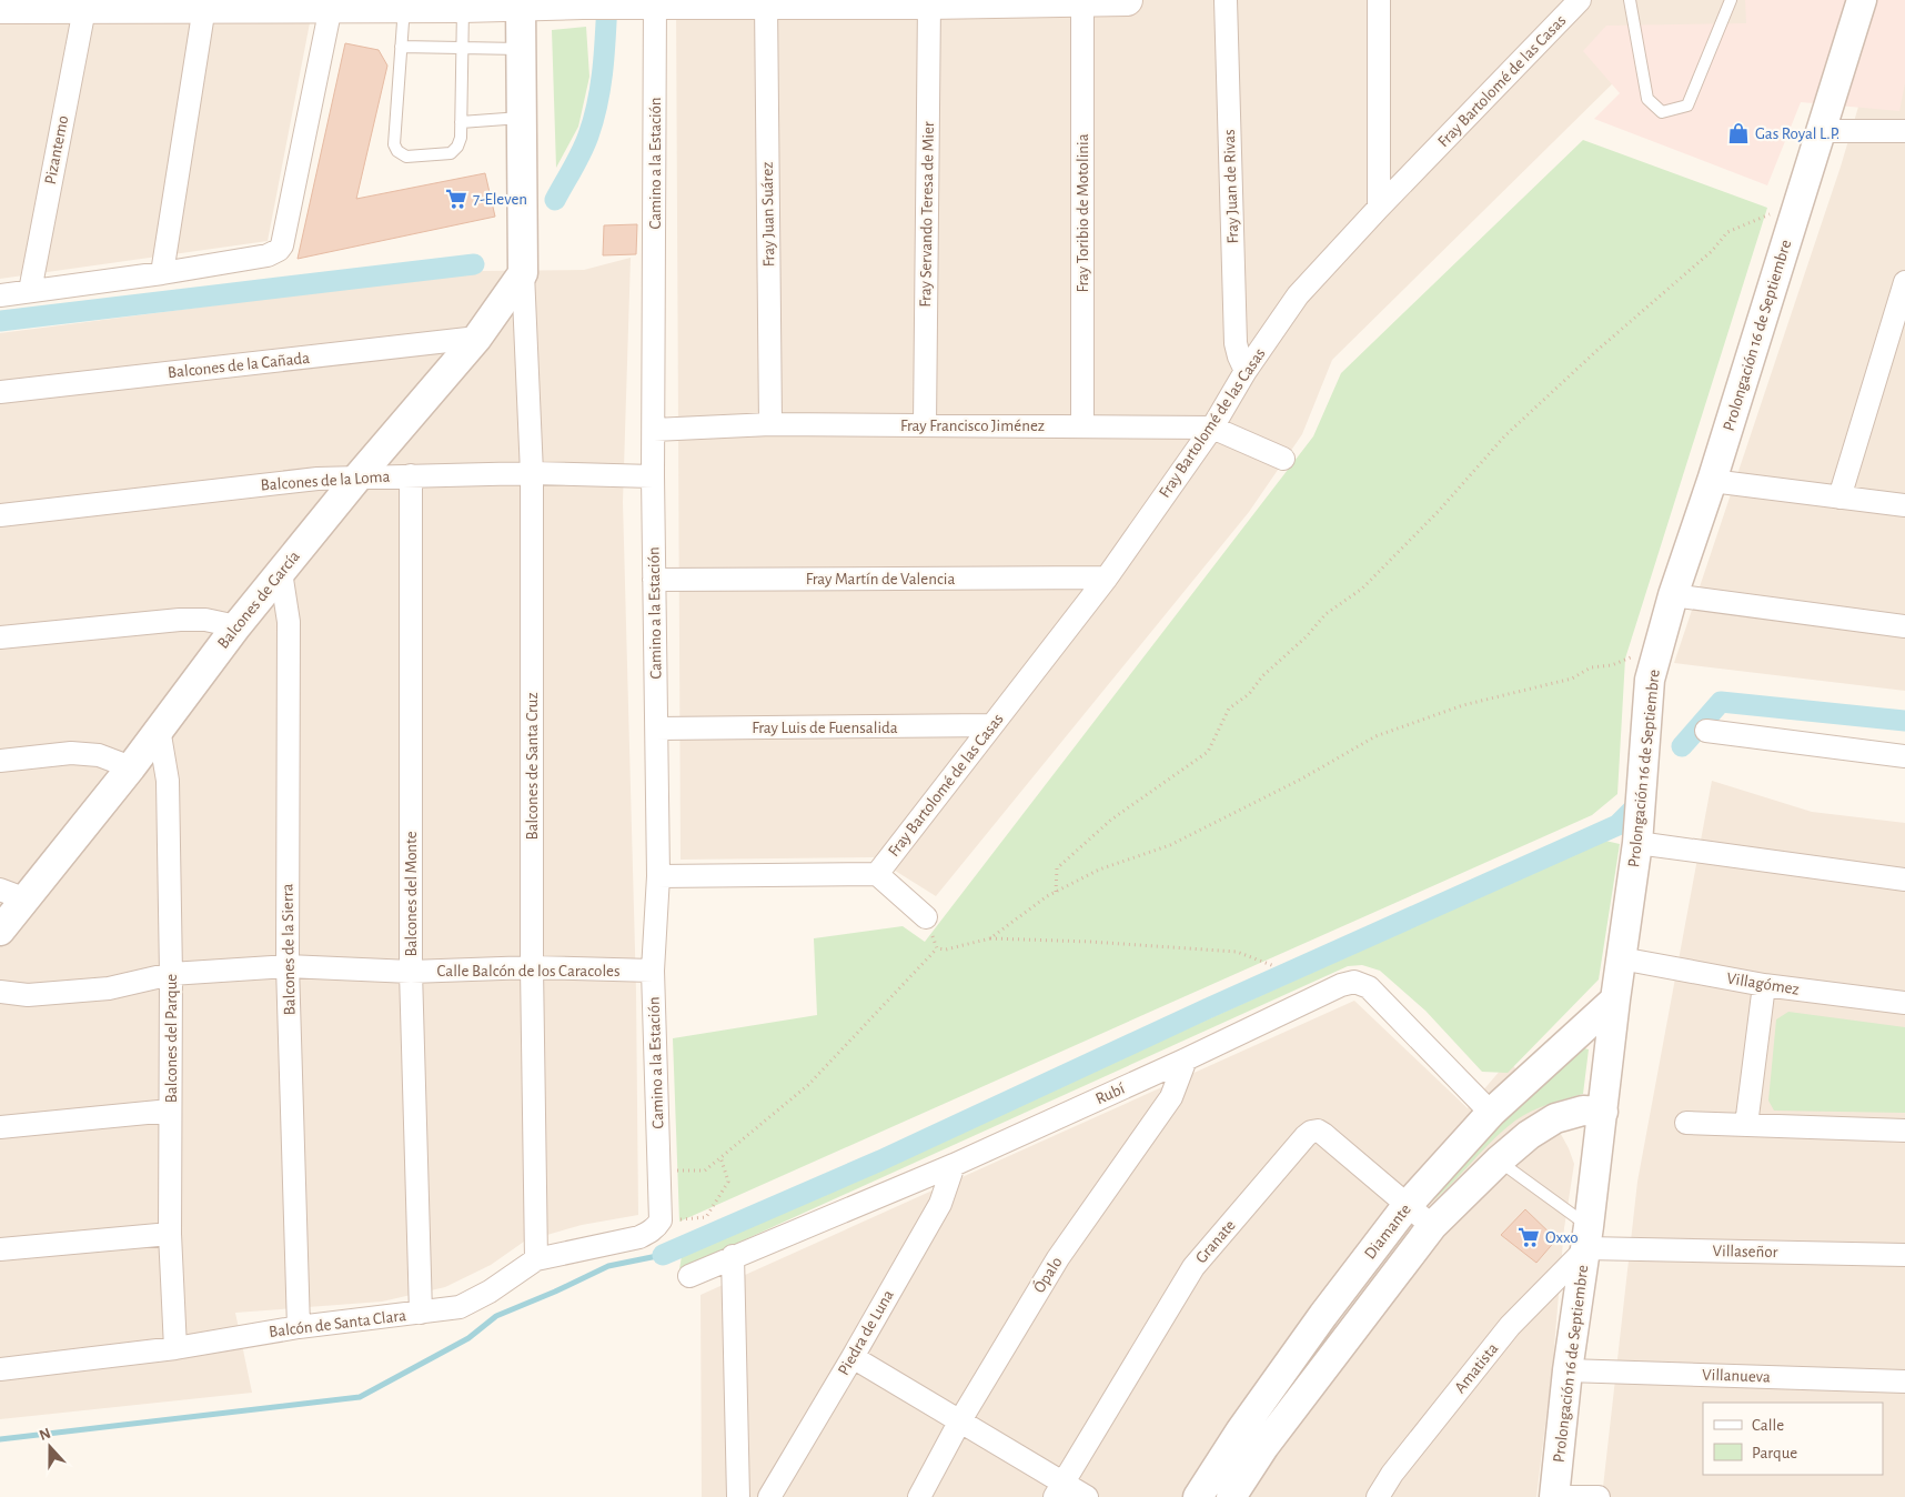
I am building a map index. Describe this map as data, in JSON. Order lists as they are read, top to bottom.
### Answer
{
  "streets": {
    "street": [
      "Fray Bartolomé de las Casas",
      "Pizantemo",
      "Camino a la Estación",
      "Fray Juan de Rivas",
      "Fray Toribio de Motolinia",
      "Fray Juan Suárez",
      "Fray Servando Teresa de Mier",
      "Prolongación 16 de Septiembre",
      "Balcones de la Cañada",
      "Fray Francisco Jiménez",
      "Balcones de la Loma",
      "Fray Martín de Valencia",
      "Balcones de García",
      "Fray Luis de Fuensalida",
      "Balcones de Santa Cruz",
      "Balcones del Monte",
      "Balcones de la Sierra",
      "Calle Balcón de los Caracoles",
      "Villagómez",
      "Balcones del Parque",
      "Rubí",
      "Diamante",
      "Granate",
      "Villaseñor",
      "Ópalo",
      "Balcón de Santa Clara",
      "Piedra de Luna",
      "Amatista",
      "Villanueva"
    ]
  },
  "crossings": [
    ["Fray Bartolomé de las Casas", "Fray Juan de Rivas"],
    ["Fray Bartolomé de las Casas", "Fray Francisco Jiménez"],
    ["Fray Bartolomé de las Casas", "Fray Martín de Valencia"],
    ["Fray Bartolomé de las Casas", "Fray Luis de Fuensalida"],
    ["Camino a la Estación", "Fray Francisco Jiménez"],
    ["Camino a la Estación", "Balcones de la Loma"],
    ["Camino a la Estación", "Fray Martín de Valencia"],
    ["Camino a la Estación", "Fray Luis de Fuensalida"],
    ["Camino a la Estación", "Calle Balcón de los Caracoles"],
    ["Camino a la Estación", "Balcón de Santa Clara"],
    ["Fray Toribio de Motolinia", "Fray Francisco Jiménez"],
    ["Fray Juan Suárez", "Fray Francisco Jiménez"],
    ["Fray Servando Teresa de Mier", "Fray Francisco Jiménez"],
    ["Prolongación 16 de Septiembre", "Villagómez"],
    ["Prolongación 16 de Septiembre", "Diamante"],
    ["Prolongación 16 de Septiembre", "Villaseñor"],
    ["Prolongación 16 de Septiembre", "Amatista"],
    ["Prolongación 16 de Septiembre", "Villanueva"],
    ["Balcones de la Cañada", "Balcones de García"],
    ["Balcones de la Loma", "Balcones de García"],
    ["Balcones de la Loma", "Balcones de Santa Cruz"],
    ["Balcones de la Loma", "Balcones del Monte"],
    ["Balcones de García", "Balcones de Santa Cruz"],
    ["Balcones de García", "Balcones de la Sierra"],
    ["Balcones de García", "Balcones del Parque"],
    ["Balcones de Santa Cruz", "Calle Balcón de los Caracoles"],
    ["Balcones de Santa Cruz", "Balcón de Santa Clara"],
    ["Balcones del Monte", "Calle Balcón de los Caracoles"],
    ["Balcones del Monte", "Balcón de Santa Clara"],
    ["Balcones de la Sierra", "Calle Balcón de los Caracoles"],
    ["Balcones de la Sierra", "Balcón de Santa Clara"],
    ["Calle Balcón de los Caracoles", "Balcones del Parque"],
    ["Balcones del Parque", "Balcón de Santa Clara"],
    ["Rubí", "Diamante"],
    ["Rubí", "Ópalo"],
    ["Rubí", "Piedra de Luna"],
    ["Diamante", "Granate"],
    ["Villaseñor", "Amatista"]
  ],
  "places": {
    "shop": ["Gas Royal L.P."],
    "supermarket": ["7-Eleven", "Oxxo"]
  },
  "legend": ["Calle", "Parque"],
  "north": "top"
}
